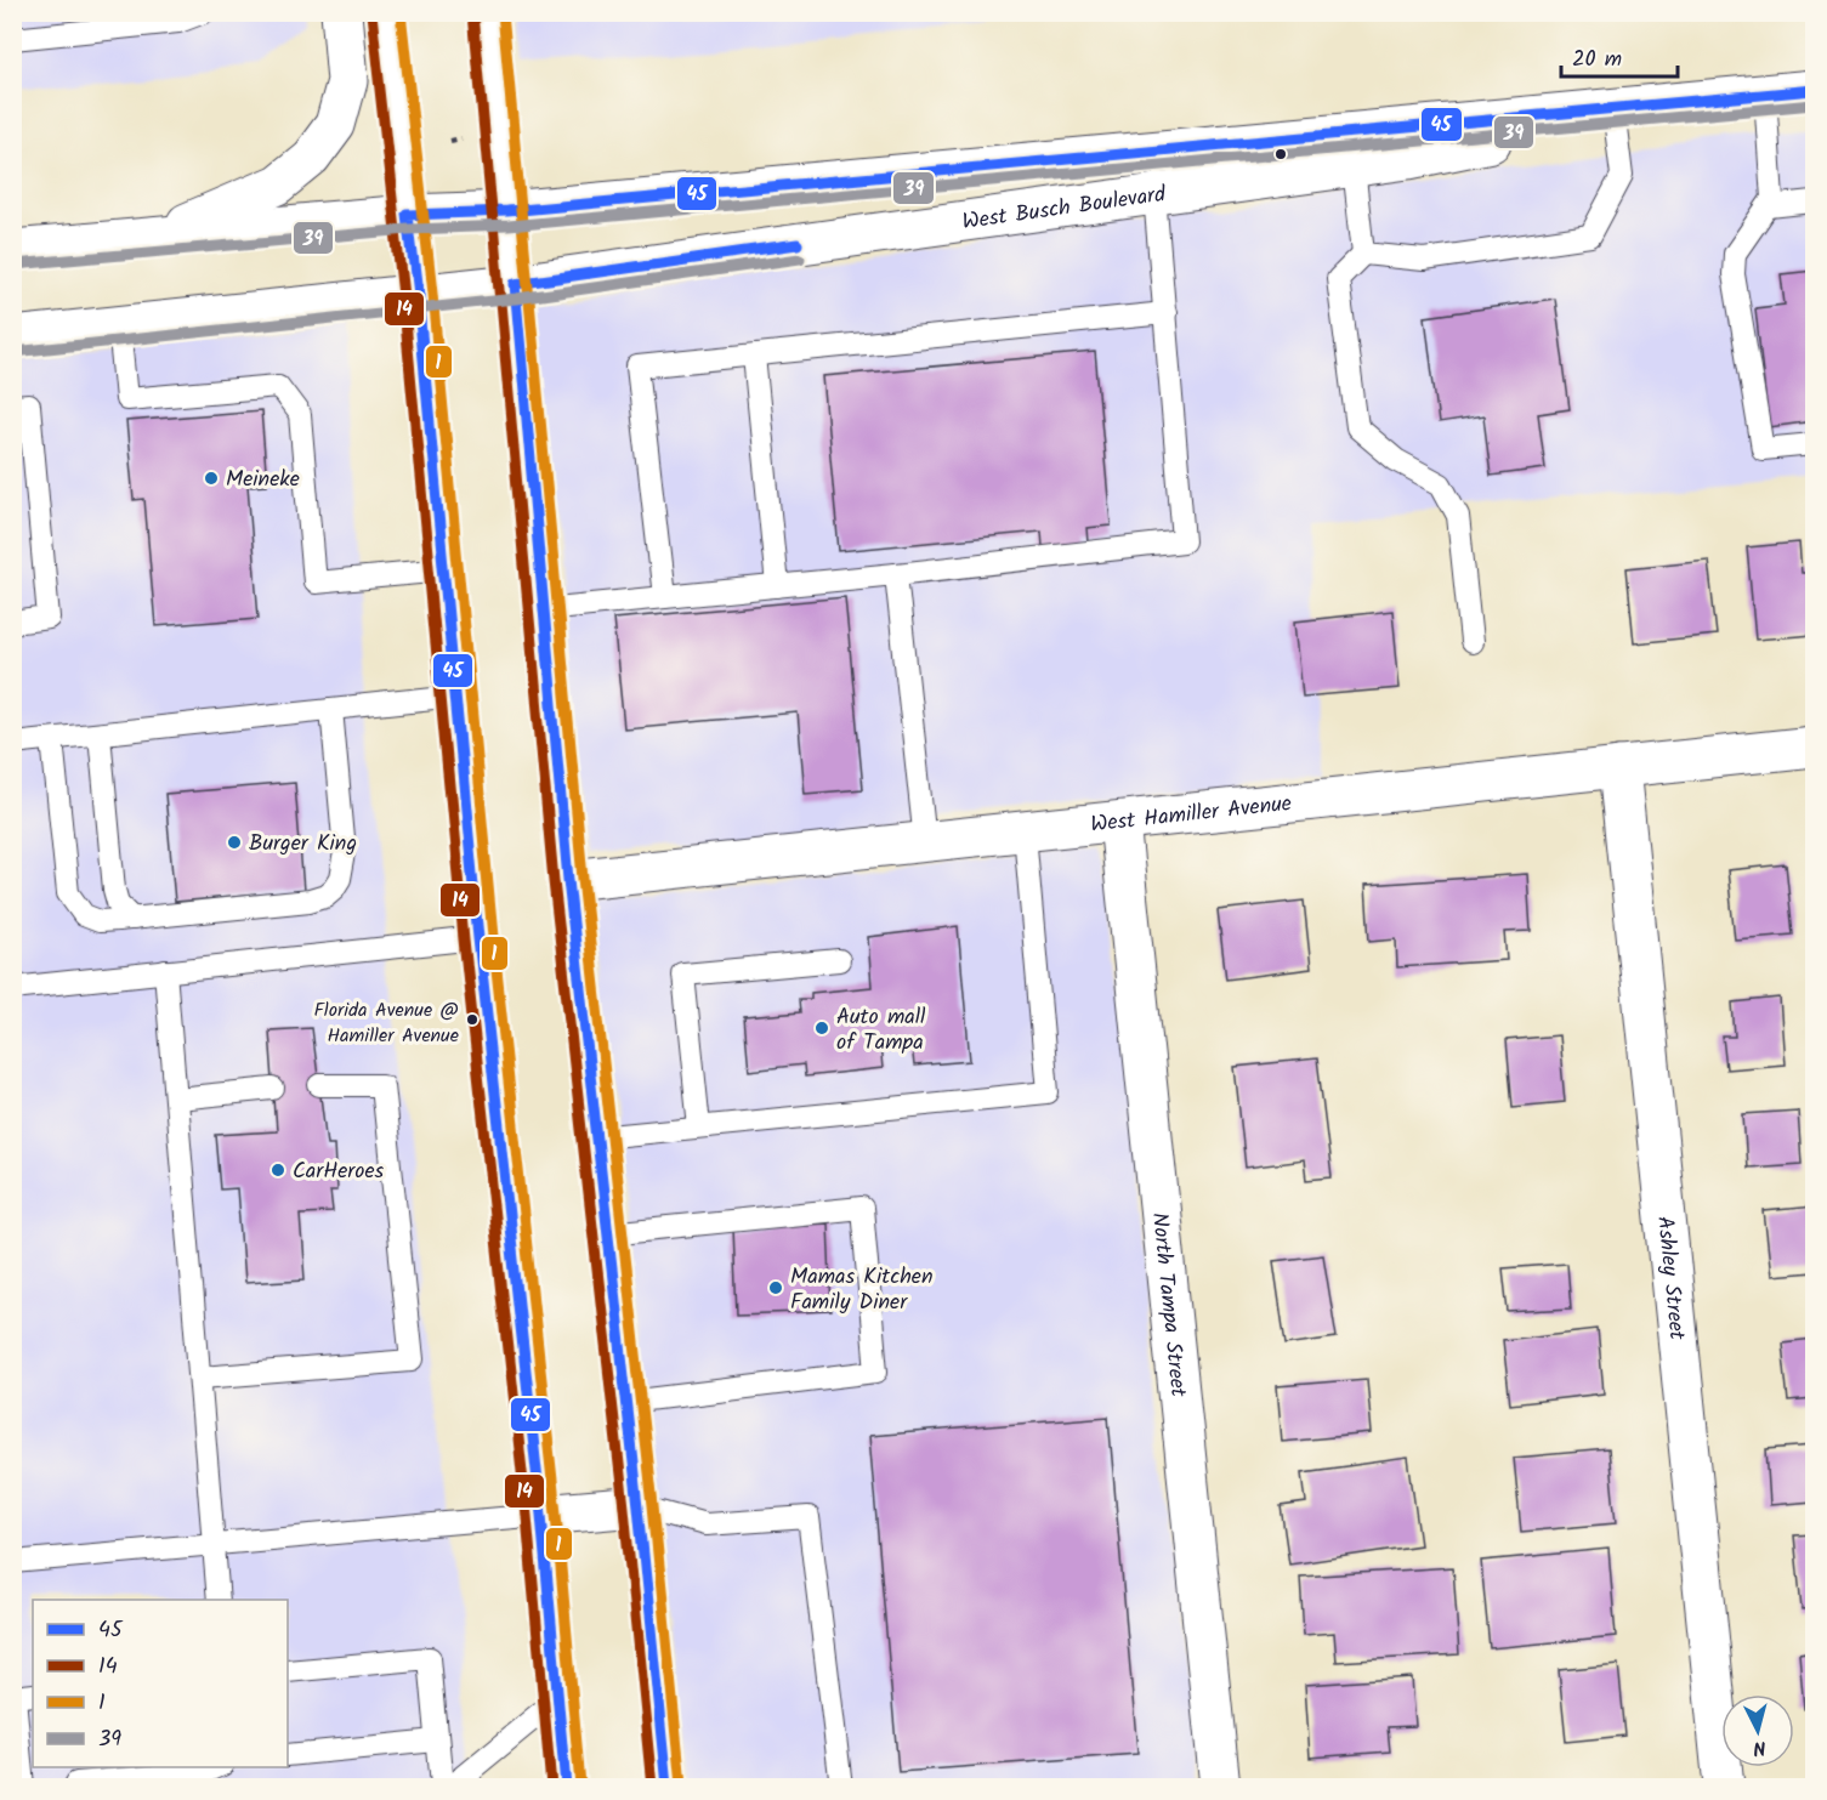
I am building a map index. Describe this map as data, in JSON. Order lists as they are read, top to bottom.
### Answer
{
  "streets": {
    "main road": [
      "West Busch Boulevard",
      "West Hamiller Avenue",
      "Ashley Street",
      "North Tampa Street"
    ]
  },
  "crossings": [
    ["West Hamiller Avenue", "Ashley Street"],
    ["West Hamiller Avenue", "North Tampa Street"]
  ],
  "places": [
    "Meineke",
    "Burger King",
    "Florida Avenue @ Hamiller Avenue",
    "Auto mall of Tampa",
    "CarHeroes",
    "Mamas Kitchen Family Diner"
  ],
  "lines": [
    "transit line 1",
    "transit line 14",
    "transit line 45",
    "transit line 39"
  ],
  "legend": [
    "45",
    "14",
    "1",
    "39"
  ],
  "scale_bar": "20 m",
  "north": "bottom"
}
